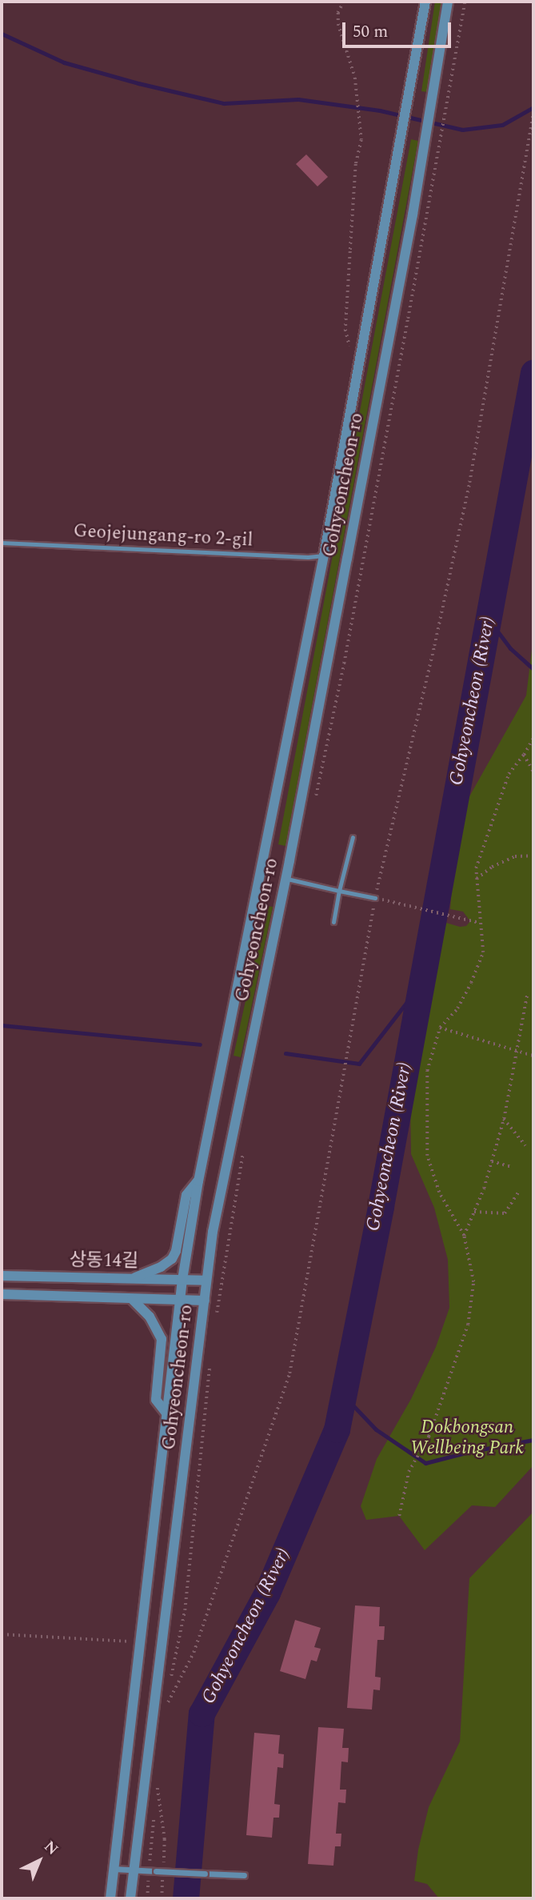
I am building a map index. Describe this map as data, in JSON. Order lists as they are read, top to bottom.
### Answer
{
  "streets": {
    "street": ["Gohyeoncheon-ro", "상동14길"],
    "lane": ["Geojejungang-ro 2-gil"]
  },
  "crossings": [
    ["Gohyeoncheon-ro", "Geojejungang-ro 2-gil"],
    ["Gohyeoncheon-ro", "상동14길"]
  ],
  "water": ["Gohyeoncheon (River)"],
  "parks": ["Dokbongsan Wellbeing Park"],
  "scale_bar": "50 m",
  "north": "top right"
}
